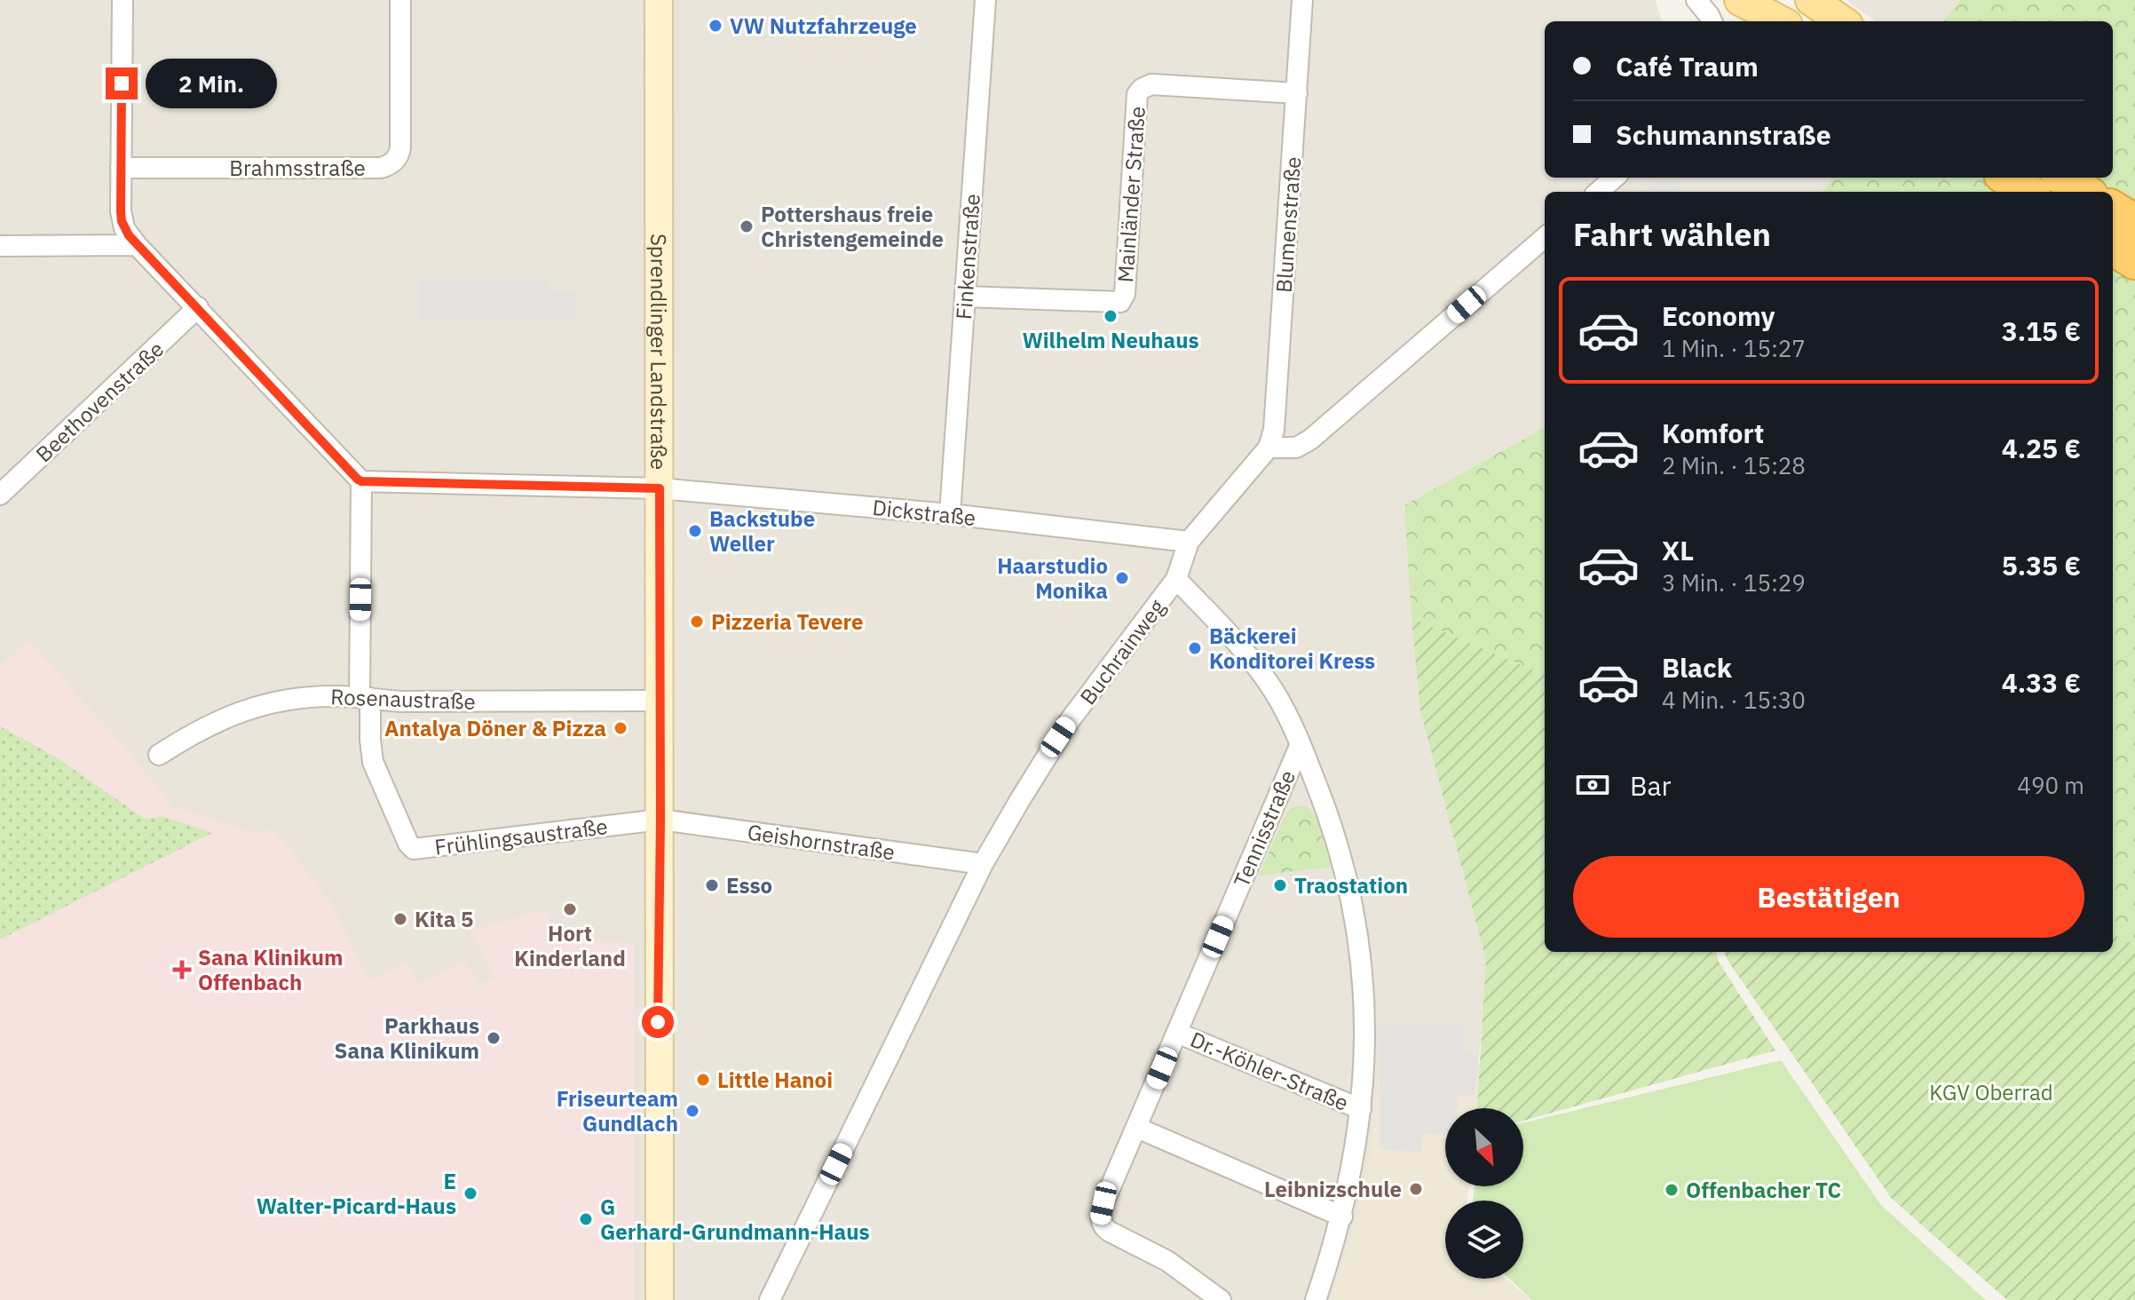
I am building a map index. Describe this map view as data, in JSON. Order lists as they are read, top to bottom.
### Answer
{
  "streets": {
    "main road": ["Sprendlinger Landstraße"],
    "street": [
      "Brahmsstraße",
      "Mainländer Straße",
      "Blumenstraße",
      "Finkenstraße",
      "Beethovenstraße",
      "Dickstraße",
      "Buchrainweg",
      "Rosenaustraße",
      "Tennisstraße",
      "Frühlingsaustraße",
      "Geishornstraße",
      "Dr.-Köhler-Straße"
    ]
  },
  "crossings": [
    ["Mainländer Straße", "Blumenstraße"],
    ["Mainländer Straße", "Finkenstraße"],
    ["Blumenstraße", "Buchrainweg"],
    ["Finkenstraße", "Dickstraße"],
    ["Sprendlinger Landstraße", "Dickstraße"],
    ["Sprendlinger Landstraße", "Rosenaustraße"],
    ["Sprendlinger Landstraße", "Frühlingsaustraße"],
    ["Sprendlinger Landstraße", "Geishornstraße"],
    ["Dickstraße", "Buchrainweg"],
    ["Dickstraße", "Frühlingsaustraße"],
    ["Buchrainweg", "Geishornstraße"],
    ["Rosenaustraße", "Frühlingsaustraße"],
    ["Tennisstraße", "Dr.-Köhler-Straße"],
    ["Frühlingsaustraße", "Geishornstraße"]
  ],
  "parks": ["KGV Oberrad"],
  "places": {
    "other": [
      "VW Nutzfahrzeuge",
      "Pottershaus freie Christengemeinde",
      "Wilhelm Neuhaus",
      "Backstube Weller",
      "Haarstudio Monika",
      "Pizzeria Tevere",
      "Bäckerei Konditorei Kress",
      "Antalya Döner & Pizza",
      "Esso",
      "Traostation",
      "Hort Kinderland",
      "Kita 5",
      "Parkhaus Sana Klinikum",
      "Little Hanoi",
      "Friseurteam Gundlach",
      "Leibnizschule",
      "Offenbacher TC",
      "E Walter-Picard-Haus",
      "G Gerhard-Grundmann-Haus"
    ],
    "health": ["Sana Klinikum Offenbach"]
  },
  "north": "bottom right",
  "page": {
    "banner": ["Café Traum", "Schumannstraße"],
    "bubble": "2 Min.",
    "heading": "Fahrt wählen",
    "list": [
      {
        "name": "Economy",
        "note": "1 Min. · 15:27",
        "value": "3.15 €"
      },
      {
        "name": "Komfort",
        "note": "2 Min. · 15:28",
        "value": "4.25 €"
      },
      {
        "name": "XL",
        "note": "3 Min. · 15:29",
        "value": "5.35 €"
      },
      {
        "name": "Black",
        "note": "4 Min. · 15:30",
        "value": "4.33 €"
      }
    ],
    "pay": ["Bar", "490 m"],
    "buttons": "Bestätigen"
  }
}
